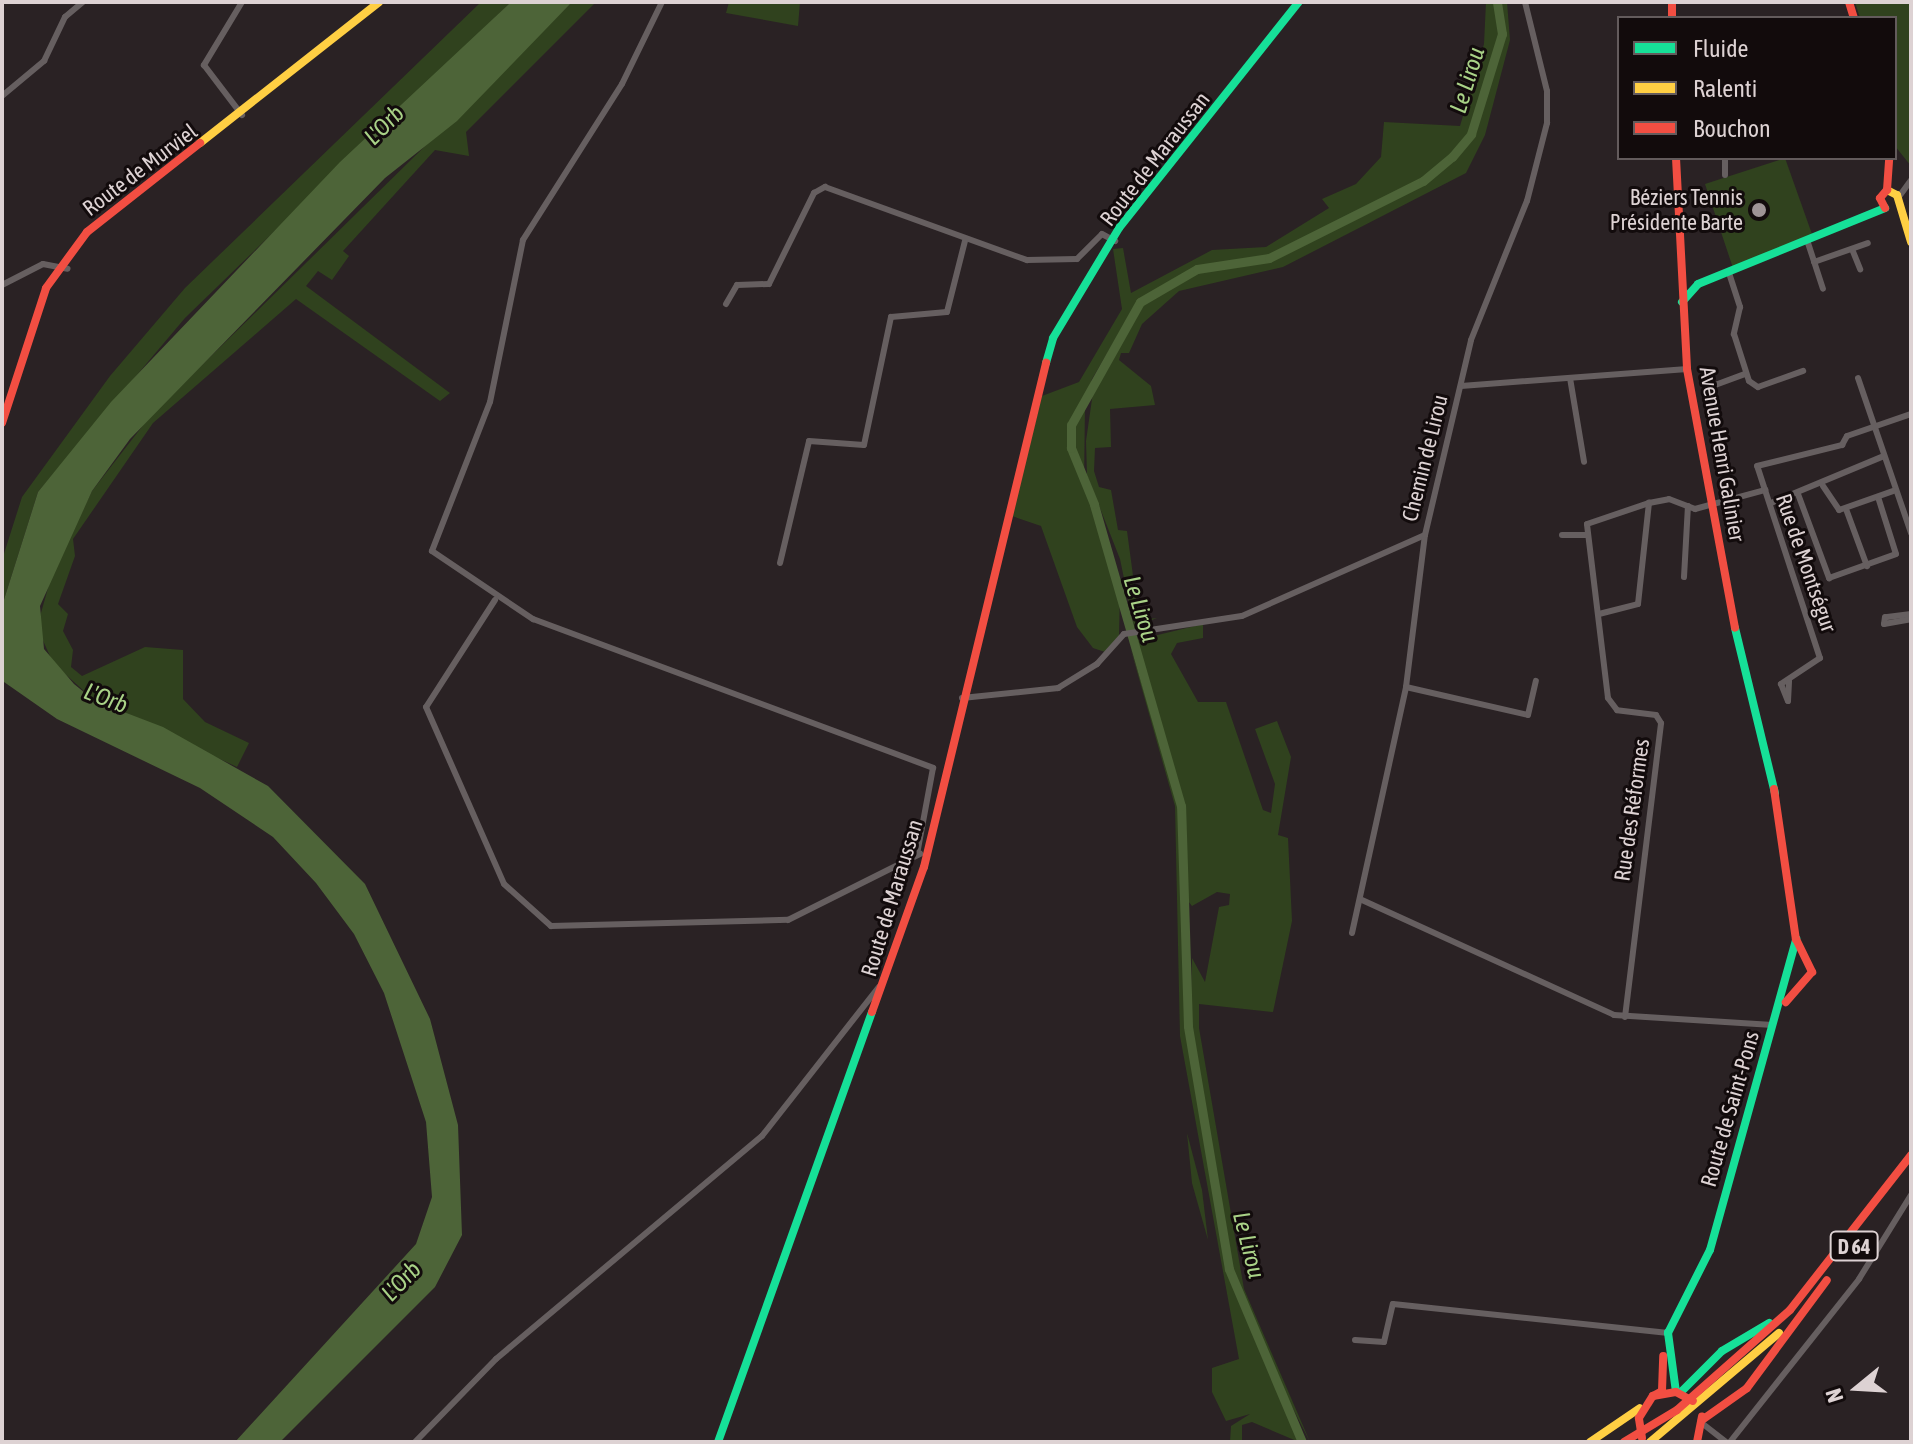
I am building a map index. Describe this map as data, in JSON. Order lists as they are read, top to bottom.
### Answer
{
  "streets": {
    "main road": [
      "Route de Maraussan",
      "Route de Murviel",
      "Avenue Henri Galinier",
      "Route de Saint-Pons",
      "D 64"
    ],
    "street": ["Chemin de Lirou", "Rue de Montségur", "Rue des Réformes"]
  },
  "crossings": [
    ["Avenue Henri Galinier", "Rue de Montségur"]
  ],
  "water": ["Le Lirou", "L'Orb"],
  "places": ["Béziers Tennis Présidente Barte"],
  "legend": ["Fluide", "Ralenti", "Bouchon"],
  "north": "left"
}
